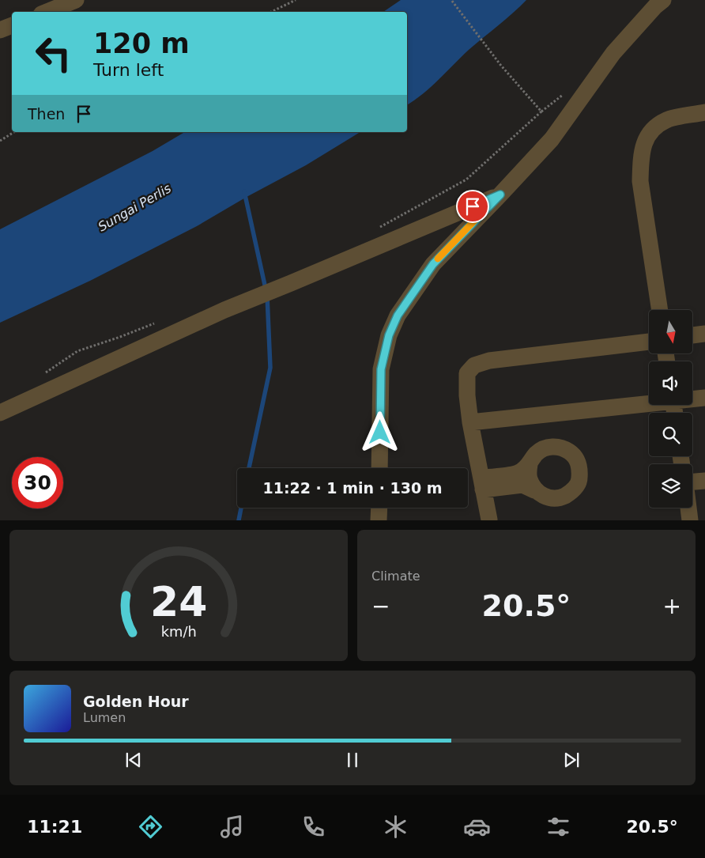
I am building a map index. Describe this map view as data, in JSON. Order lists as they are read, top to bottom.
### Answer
{
  "water": ["Sungai Perlis"],
  "north": "bottom",
  "page": {
    "turn": ["120 m", "Turn left"],
    "then": "Then",
    "limit": "30",
    "trip": "11:22 · 1 min · 130 m",
    "tile": "Climate",
    "heat": ["−", "20.5°", "+"],
    "song": ["Golden Hour", "Lumen"],
    "tabs": ["11:21", "20.5°"],
    "gauge": ["24", "km/h"]
  }
}
